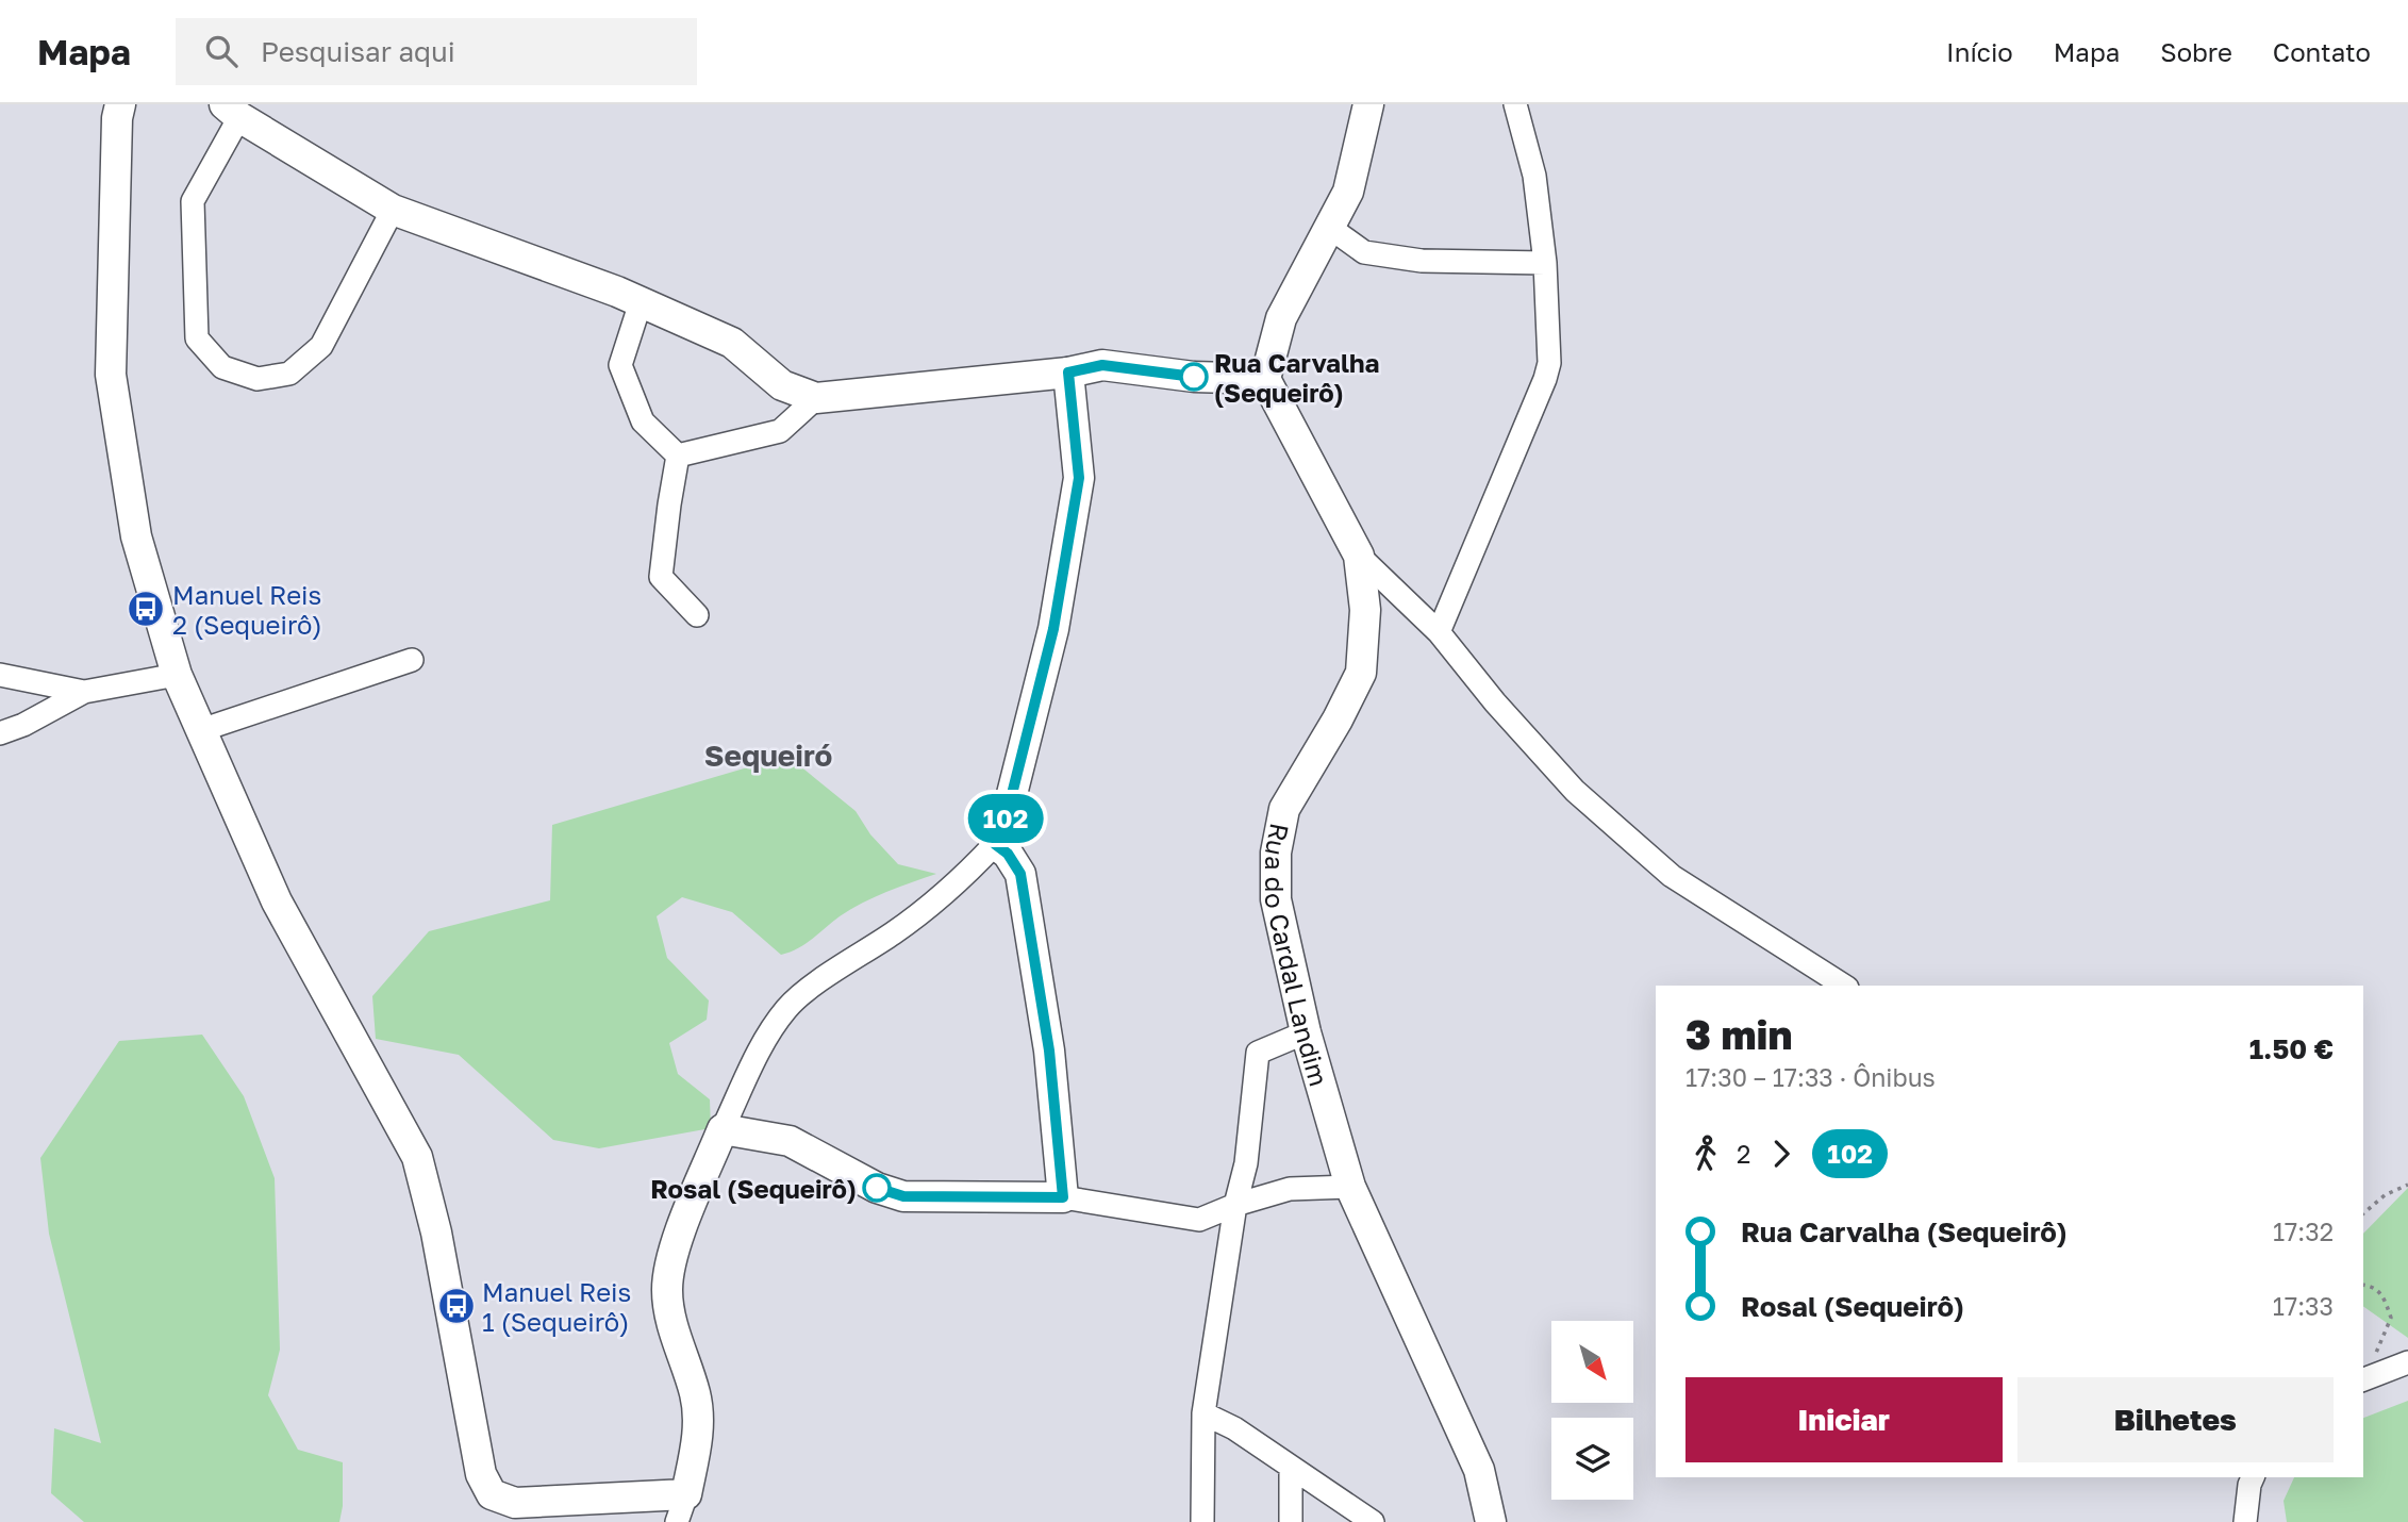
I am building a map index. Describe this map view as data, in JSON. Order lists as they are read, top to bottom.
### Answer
{
  "streets": {
    "street": ["Rua do Cardal Landim"]
  },
  "districts": ["Sequeiró"],
  "places": {
    "other": ["Rua Carvalha (Sequeirô)", "Rosal (Sequeirô)"],
    "bus stop": ["Manuel Reis 2 (Sequeirô)", "Manuel Reis 1 (Sequeirô)"]
  },
  "lines": ["bus line 102"],
  "north": "bottom right",
  "page": {
    "header": "Mapa",
    "search": "Pesquisar aqui",
    "nav": [
      "Início",
      "Mapa",
      "Sobre",
      "Contato"
    ],
    "on_map": "102",
    "heading": ["3 min", "17:30 – 17:33 · Ônibus", "1.50 €"],
    "legs": ["2", "102"],
    "list": [
      {
        "name": "Rua Carvalha (Sequeirô)",
        "value": "17:32"
      },
      {
        "name": "Rosal (Sequeirô)",
        "value": "17:33"
      }
    ],
    "buttons": ["Iniciar", "Bilhetes"]
  }
}
